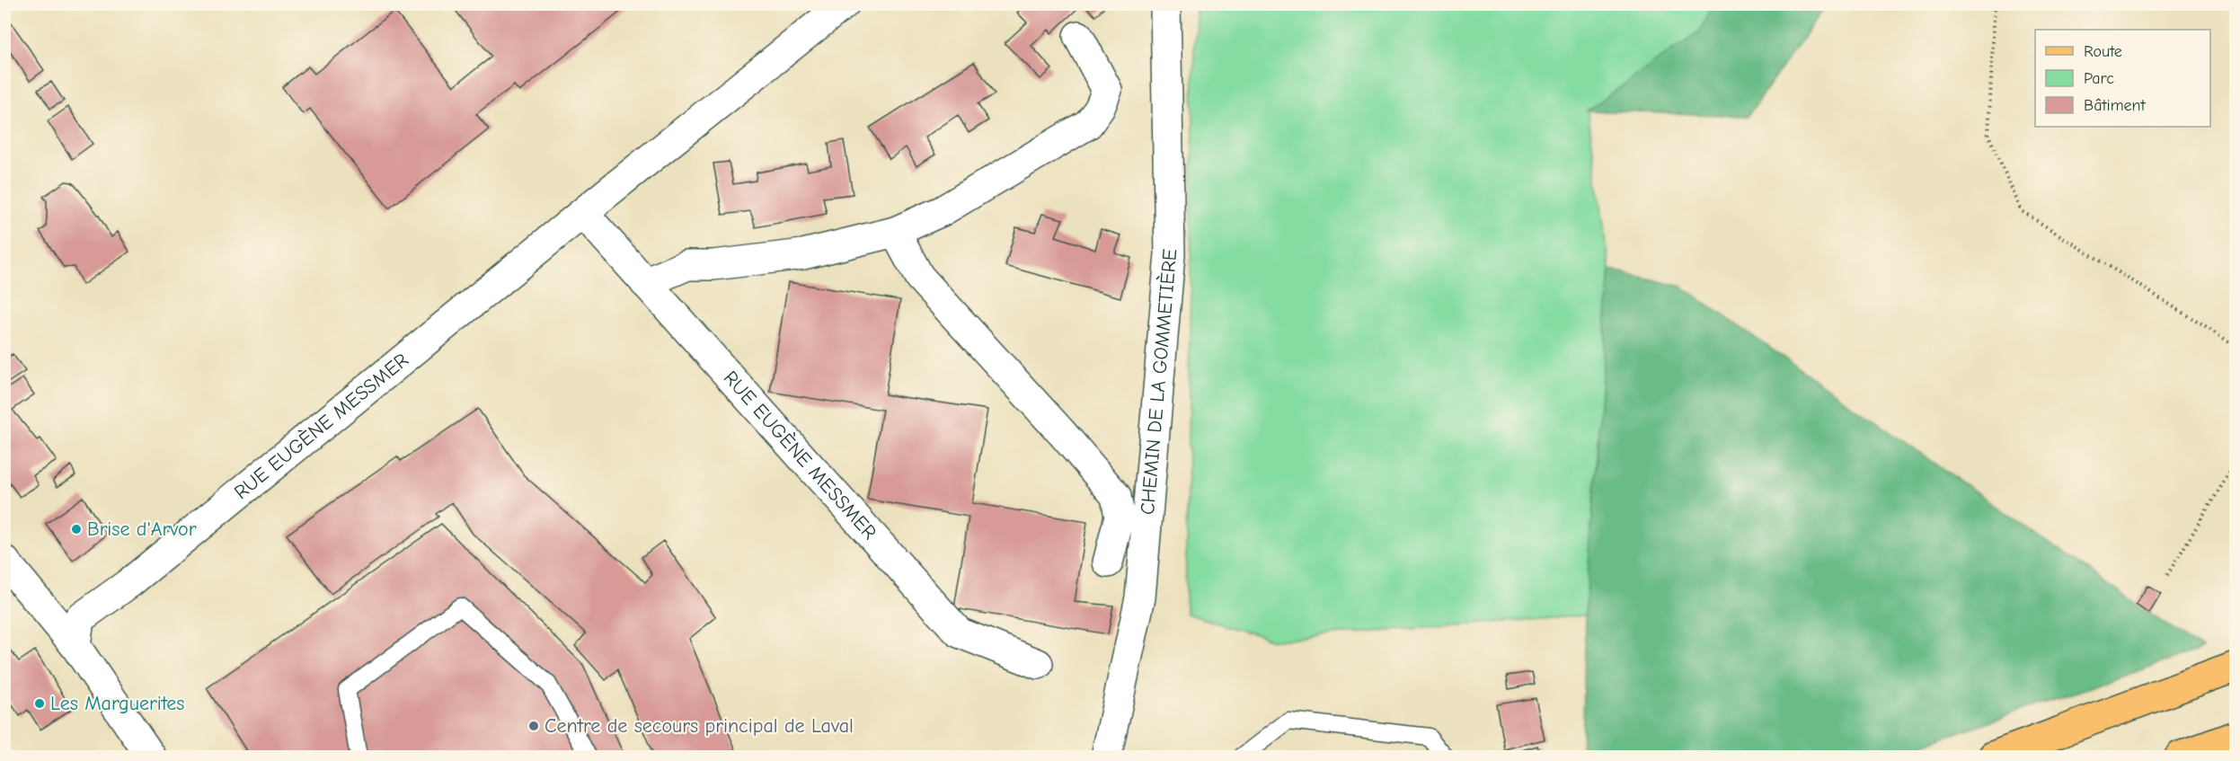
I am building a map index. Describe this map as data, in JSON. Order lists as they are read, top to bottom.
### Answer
{
  "streets": {
    "street": ["CHEMIN DE LA GOMMETIÈRE", "RUE EUGÈNE MESSMER"]
  },
  "places": ["Brise d'Arvor", "Les Marguerites", "Centre de secours principal de Laval"],
  "legend": ["Route", "Parc", "Bâtiment"]
}
